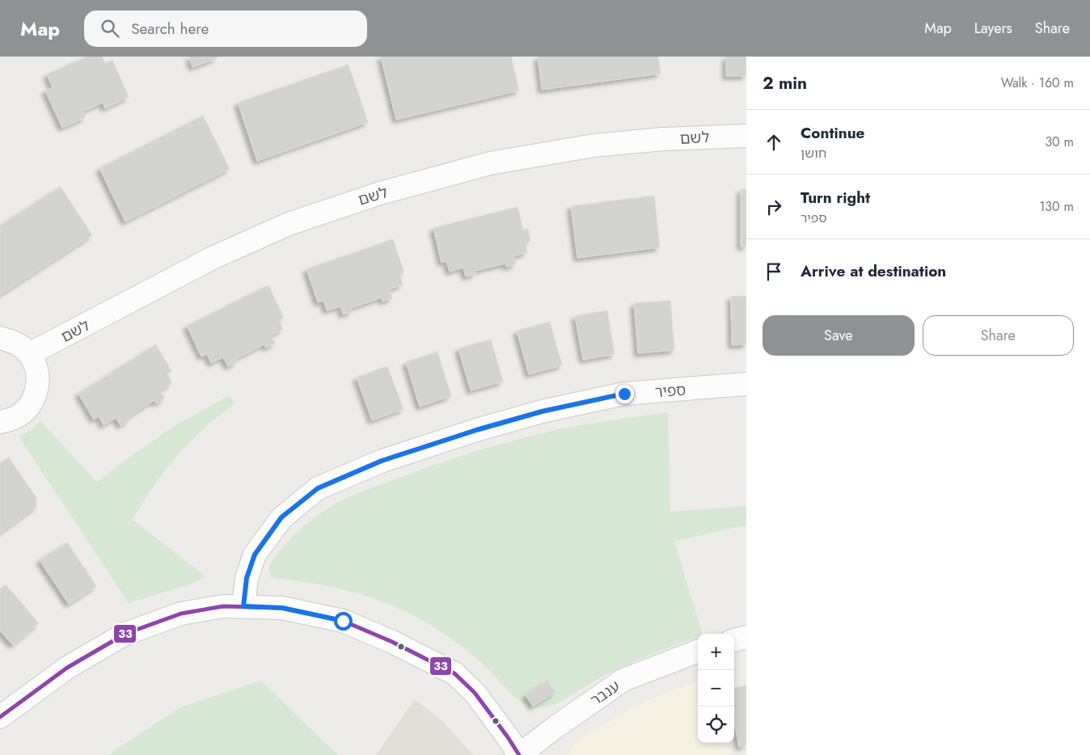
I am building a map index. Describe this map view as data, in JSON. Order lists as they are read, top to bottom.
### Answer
{
  "streets": {
    "street": ["לשם", "ספיר", "ענבר"]
  },
  "lines": ["transit line 33"],
  "page": {
    "header": "Map",
    "search": "Search here",
    "nav": ["Map", "Layers", "Share"],
    "heading": ["2 min", "Walk · 160 m"],
    "list": [
      ["Continue", "חושן", "30 m"],
      ["Turn right", "ספיר", "130 m"],
      "Arrive at destination"
    ],
    "buttons": ["Save", "Share"],
    "map_buttons": ["+", "−"]
  }
}
